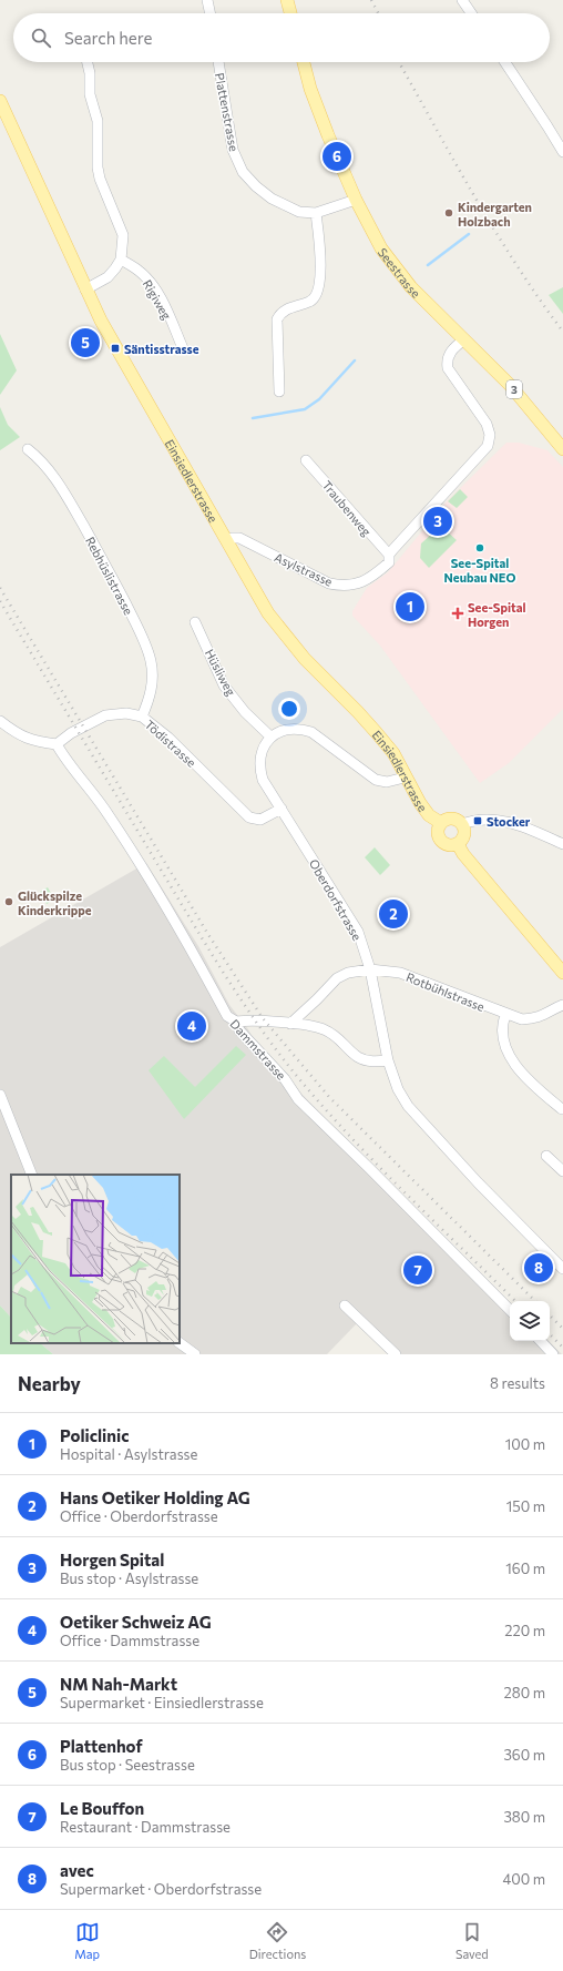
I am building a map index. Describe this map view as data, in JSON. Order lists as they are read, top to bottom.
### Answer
{
  "streets": {
    "main road": ["Seestrasse", "3", "Einsiedlerstrasse"],
    "street": [
      "Plattenstrasse",
      "Rigiweg",
      "Traubenweg",
      "Asylstrasse",
      "Rebhüslistrasse",
      "Hüsliweg",
      "Tödistrasse",
      "Oberdorfstrasse",
      "Rotbühlstrasse",
      "Dammstrasse"
    ]
  },
  "crossings": [
    ["Plattenstrasse", "Seestrasse"],
    ["Seestrasse", "Asylstrasse"],
    ["Einsiedlerstrasse", "Asylstrasse"],
    ["Traubenweg", "Asylstrasse"],
    ["Rebhüslistrasse", "Tödistrasse"],
    ["Hüsliweg", "Oberdorfstrasse"],
    ["Tödistrasse", "Oberdorfstrasse"],
    ["Tödistrasse", "Dammstrasse"],
    ["Oberdorfstrasse", "Rotbühlstrasse"]
  ],
  "places": {
    "other": ["Kindergarten Holzbach", "See-Spital Neubau NEO", "Glückspilze Kinderkrippe"],
    "transit": ["Säntisstrasse", "Stocker"],
    "health": ["See-Spital Horgen"]
  },
  "page": {
    "search": "Search here",
    "pins": [
      "6",
      "5",
      "3",
      "1",
      "2",
      "4",
      "8",
      "7"
    ],
    "heading": ["Nearby", "8 results"],
    "list": [
      {
        "mark": "1",
        "name": "Policlinic",
        "note": "Hospital · Asylstrasse",
        "value": "100 m"
      },
      {
        "mark": "2",
        "name": "Hans Oetiker Holding AG",
        "note": "Office · Oberdorfstrasse",
        "value": "150 m"
      },
      {
        "mark": "3",
        "name": "Horgen Spital",
        "note": "Bus stop · Asylstrasse",
        "value": "160 m"
      },
      {
        "mark": "4",
        "name": "Oetiker Schweiz AG",
        "note": "Office · Dammstrasse",
        "value": "220 m"
      },
      {
        "mark": "5",
        "name": "NM Nah-Markt",
        "note": "Supermarket · Einsiedlerstrasse",
        "value": "280 m"
      },
      {
        "mark": "6",
        "name": "Plattenhof",
        "note": "Bus stop · Seestrasse",
        "value": "360 m"
      },
      {
        "mark": "7",
        "name": "Le Bouffon",
        "note": "Restaurant · Dammstrasse",
        "value": "380 m"
      },
      {
        "mark": "8",
        "name": "avec",
        "note": "Supermarket · Oberdorfstrasse",
        "value": "400 m"
      }
    ],
    "nav": ["Map", "Directions", "Saved"]
  }
}
